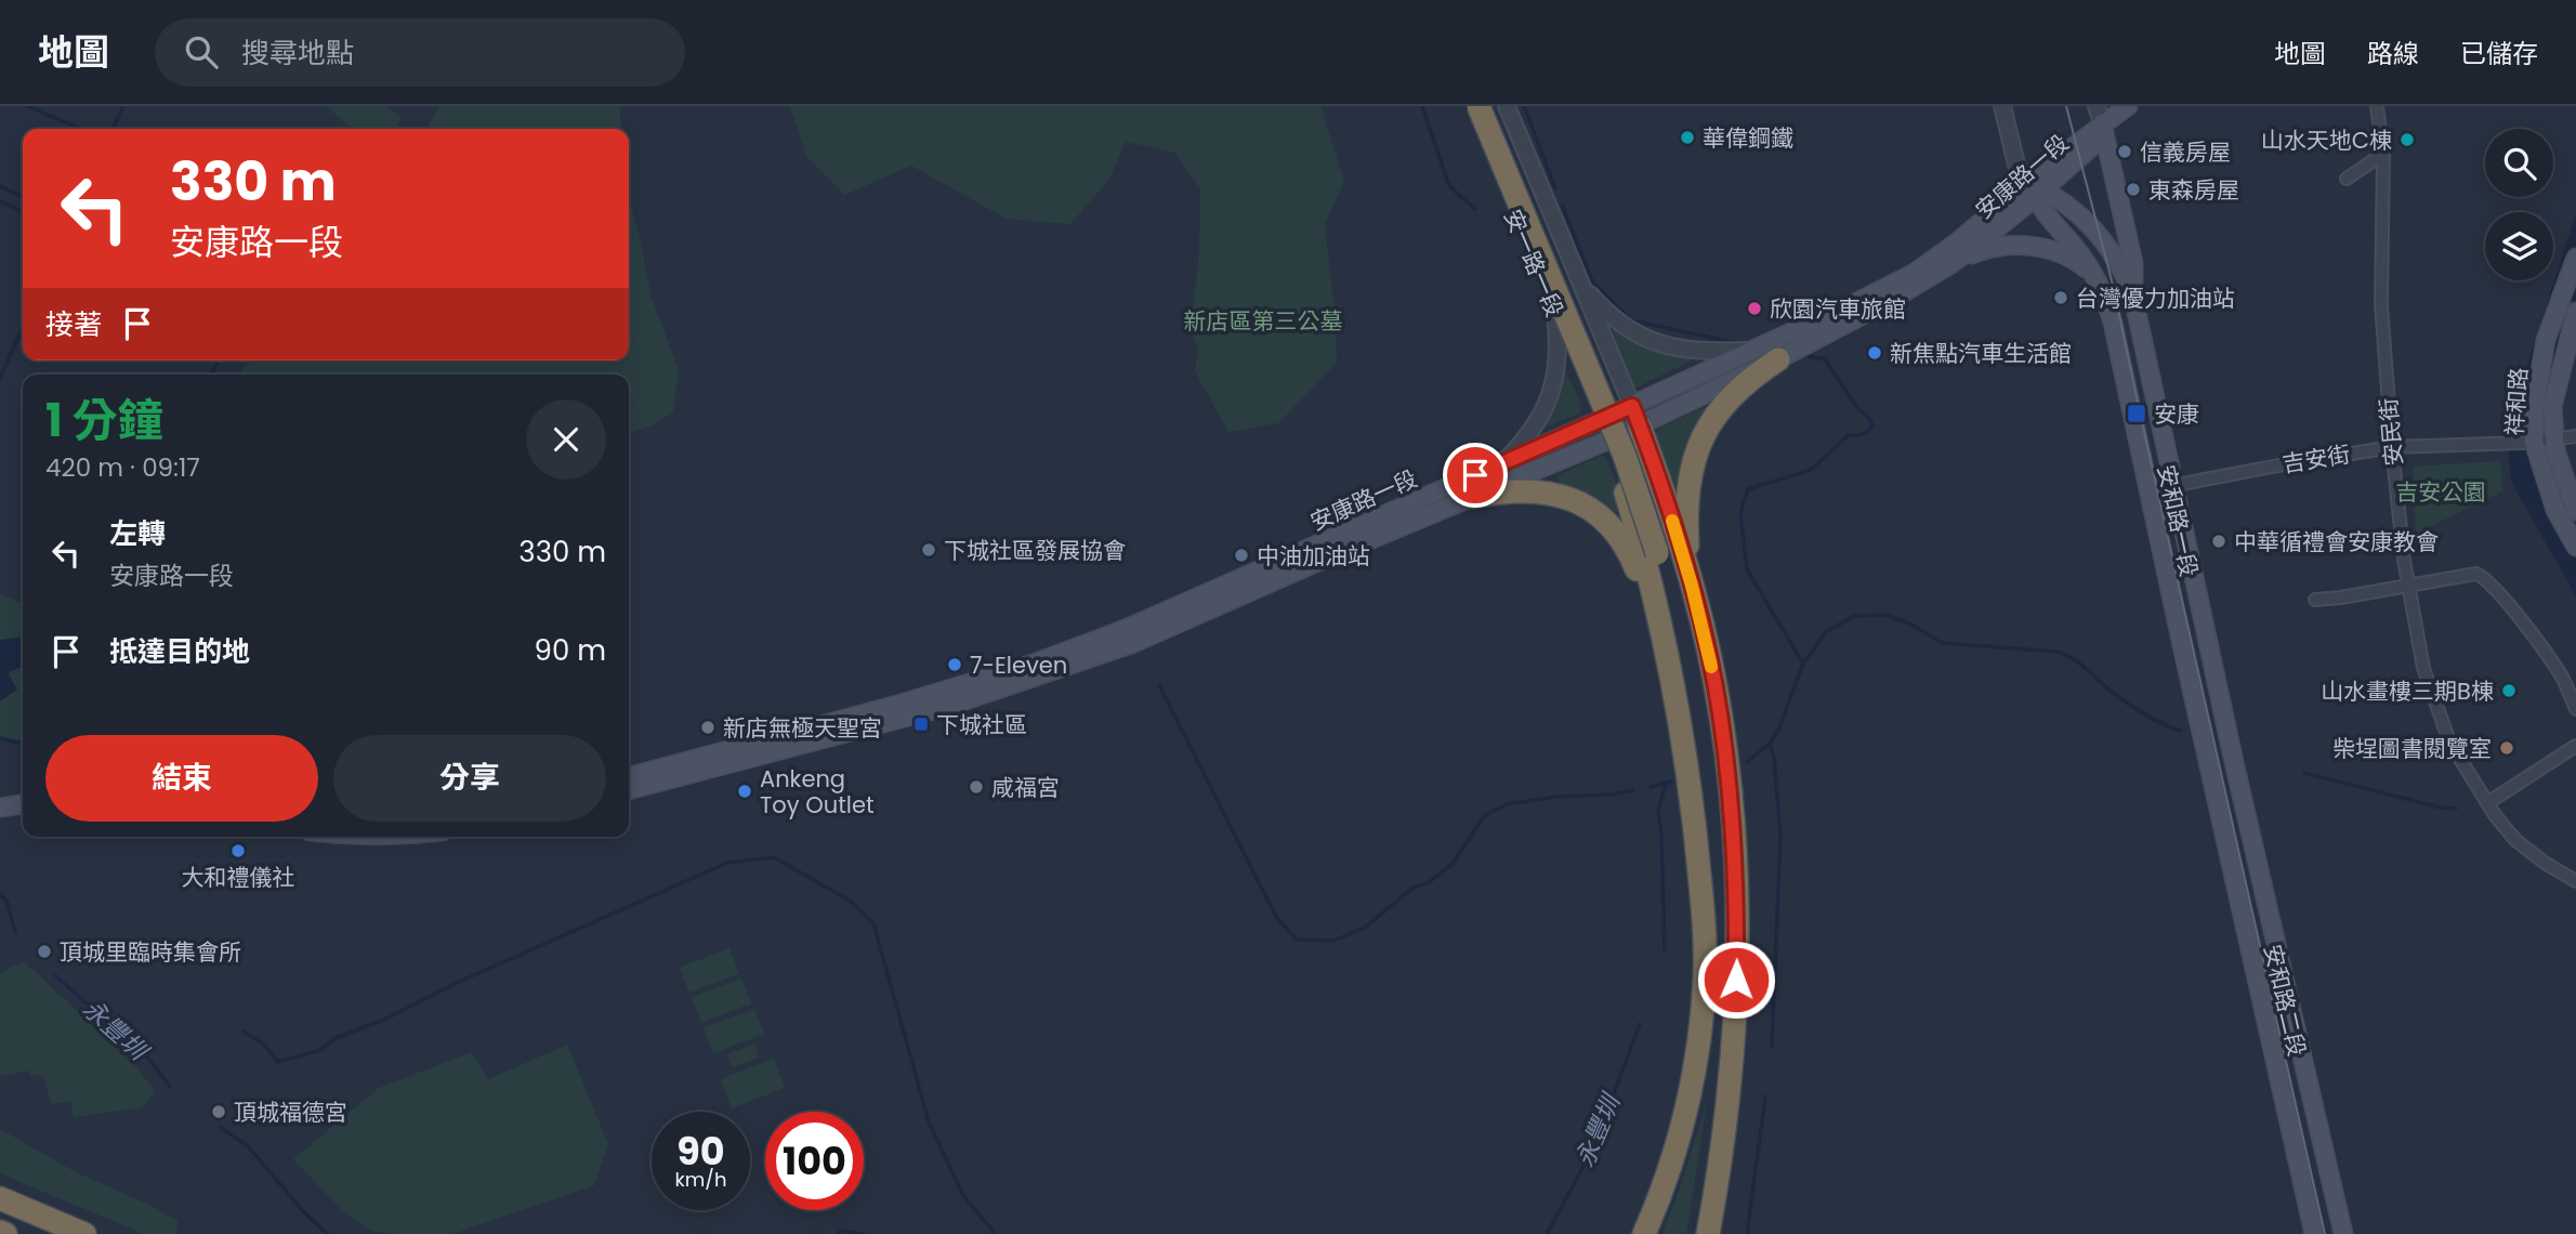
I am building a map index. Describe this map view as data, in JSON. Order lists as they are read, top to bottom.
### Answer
{
  "streets": {
    "main road": [
      "安康路一段",
      "祥和路",
      "安和路一段",
      "安和路二段"
    ],
    "street": ["安一路一段", "安民街", "吉安街"]
  },
  "crossings": [
    ["安康路一段", "安一路一段"],
    ["安康路一段", "安和路一段"],
    ["祥和路", "吉安街"],
    ["安民街", "吉安街"],
    ["吉安街", "安和路一段"],
    ["安和路一段", "安和路二段"]
  ],
  "water": ["永豐圳"],
  "parks": ["新店區第三公墓", "吉安公園"],
  "places": {
    "other": [
      "華偉鋼鐵",
      "山水天地C棟",
      "信義房屋",
      "東森房屋",
      "台灣優力加油站",
      "欣園汽車旅館",
      "新焦點汽車生活館",
      "中華循禮會安康教會",
      "下城社區發展協會",
      "中油加油站",
      "7-Eleven",
      "山水畫樓三期B棟",
      "新店無極天聖宮",
      "柴埕圖書閱覽室",
      "咸福宮",
      "Ankeng Toy Outlet",
      "大和禮儀社",
      "頂城里臨時集會所",
      "頂城福德宮"
    ],
    "transit": ["安康", "下城社區"]
  },
  "page": {
    "header": "地圖",
    "search": "搜尋地點",
    "nav": ["地圖", "路線", "已儲存"],
    "turn": ["330 m", "安康路一段"],
    "then": "接著",
    "heading": ["1 分鐘", "420 m · 09:17"],
    "list": [
      {
        "name": "左轉",
        "note": "安康路一段",
        "value": "330 m"
      },
      {
        "name": "抵達目的地",
        "value": "90 m"
      }
    ],
    "buttons": ["結束", "分享"],
    "speed": "90 km/h",
    "limit": "100"
  }
}
